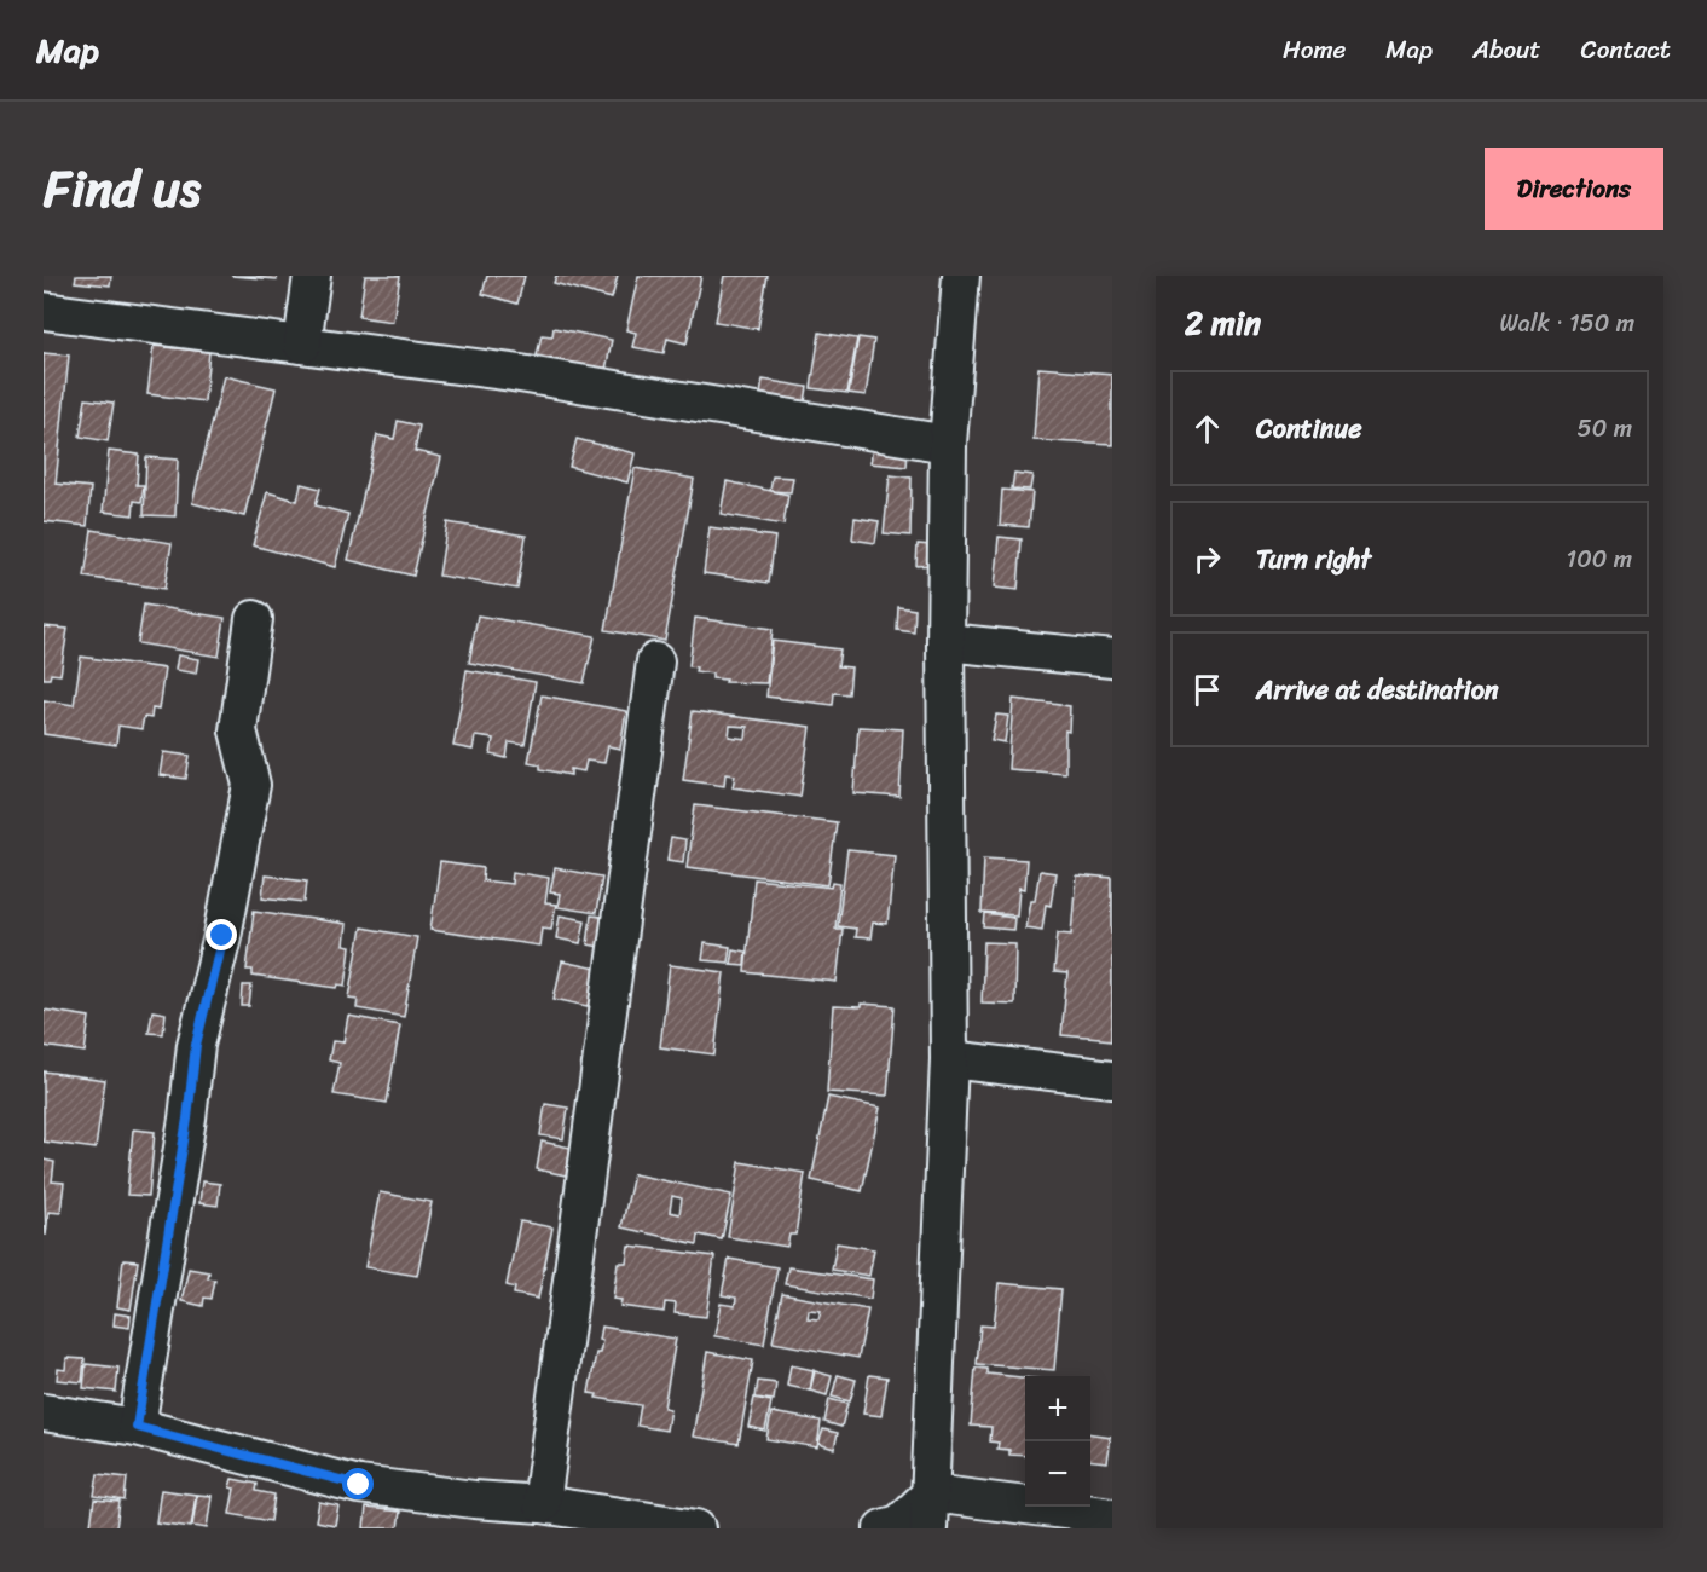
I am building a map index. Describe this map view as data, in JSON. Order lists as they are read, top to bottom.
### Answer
{
  "page": {
    "header": "Map",
    "nav": [
      "Home",
      "Map",
      "About",
      "Contact"
    ],
    "title": "Find us",
    "buttons": "Directions",
    "heading": ["2 min", "Walk · 150 m"],
    "list": [
      ["Continue", "50 m"],
      ["Turn right", "100 m"],
      "Arrive at destination"
    ],
    "map_buttons": ["+", "−"]
  }
}
